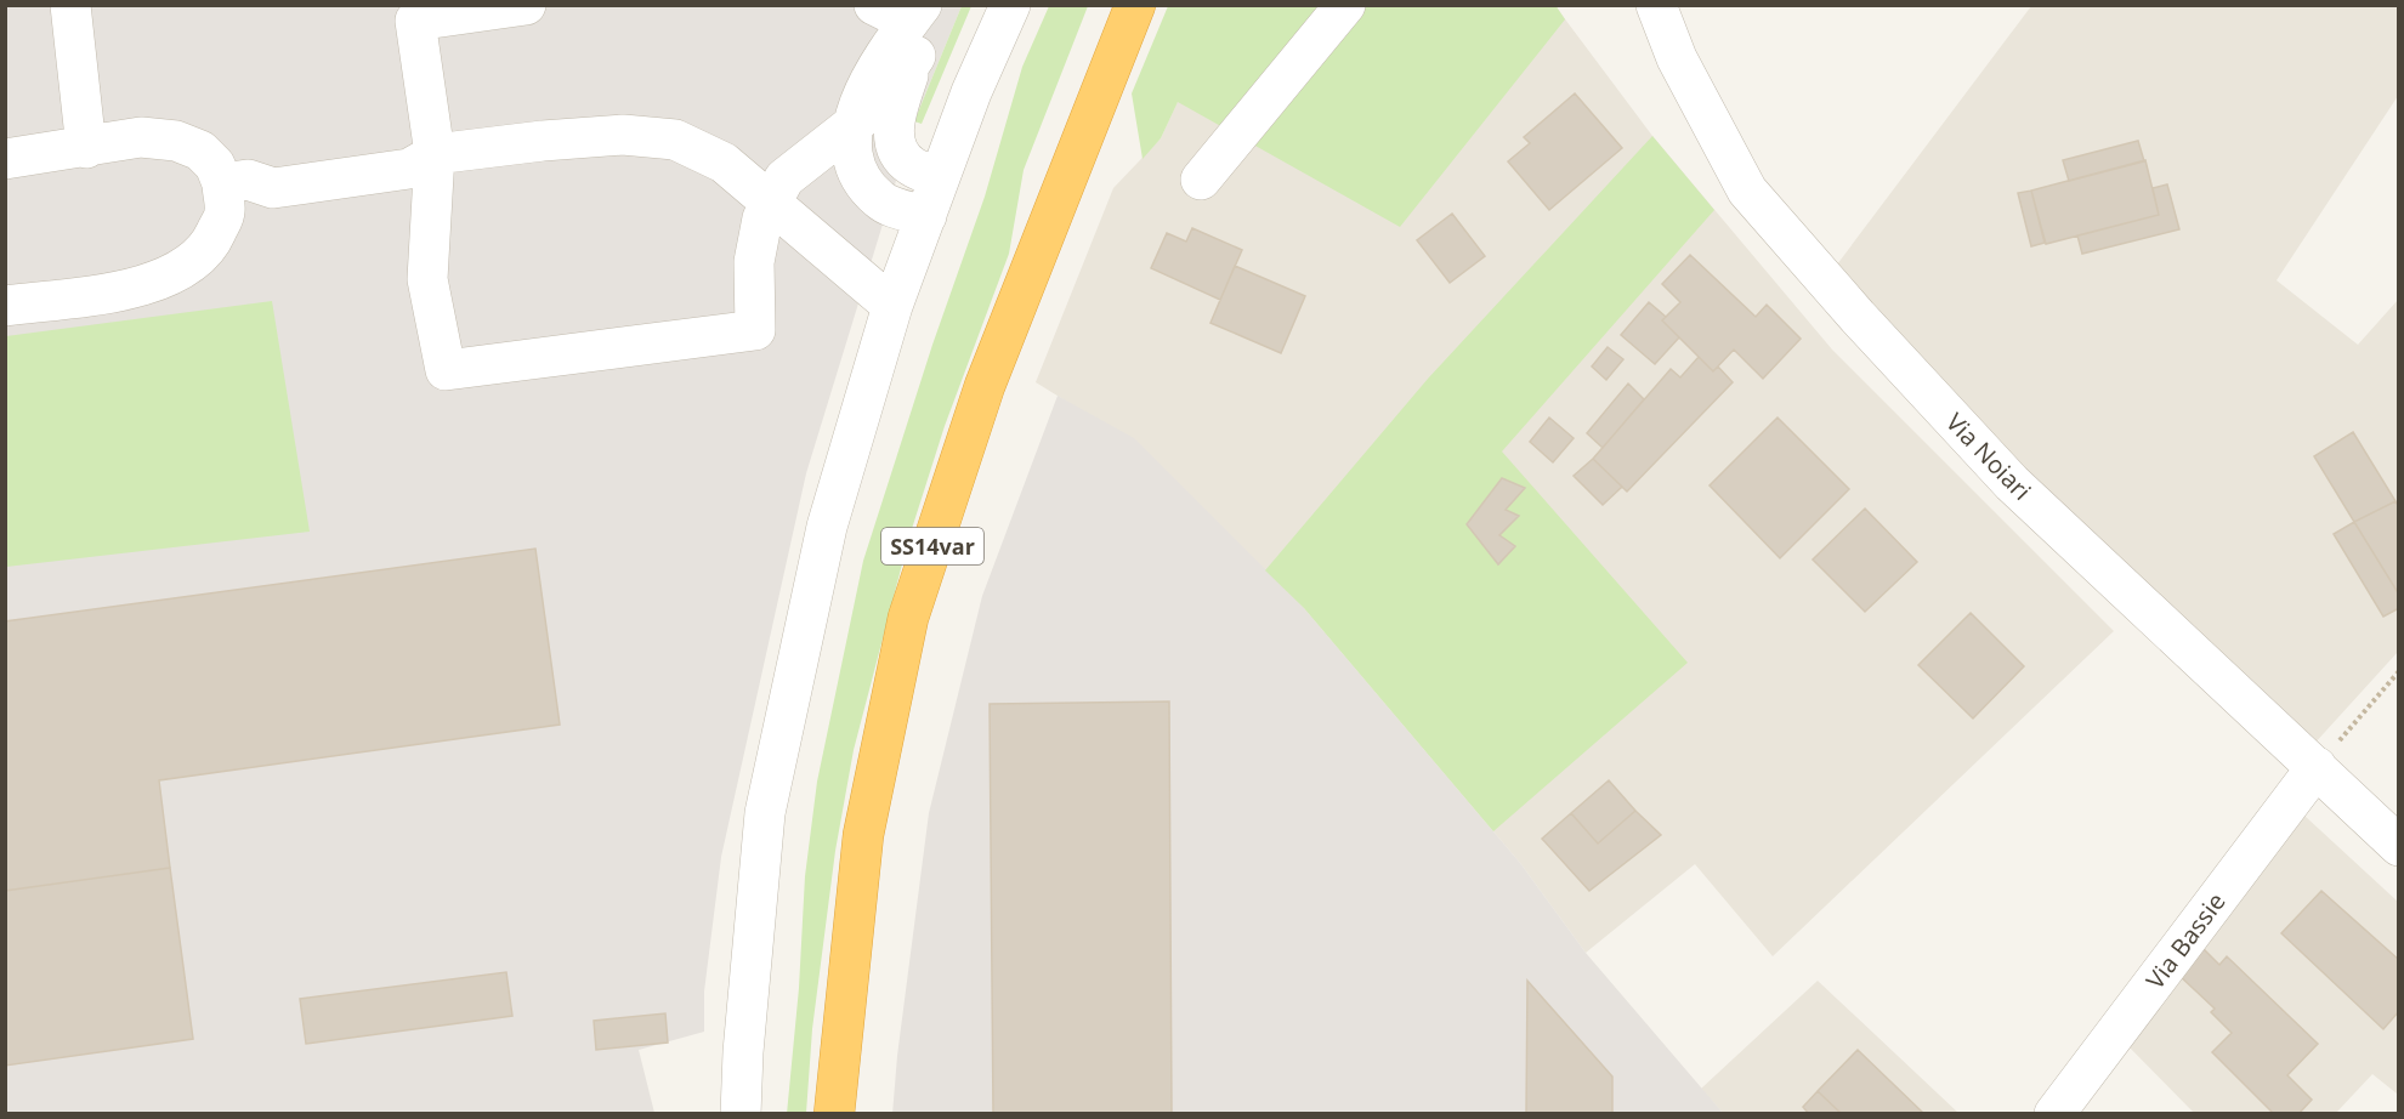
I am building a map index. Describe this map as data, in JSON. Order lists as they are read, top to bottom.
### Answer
{
  "streets": {
    "highway": ["SS14var"],
    "street": ["Via Noiari", "Via Bassie"]
  },
  "crossings": [
    ["Via Noiari", "Via Bassie"]
  ]
}
